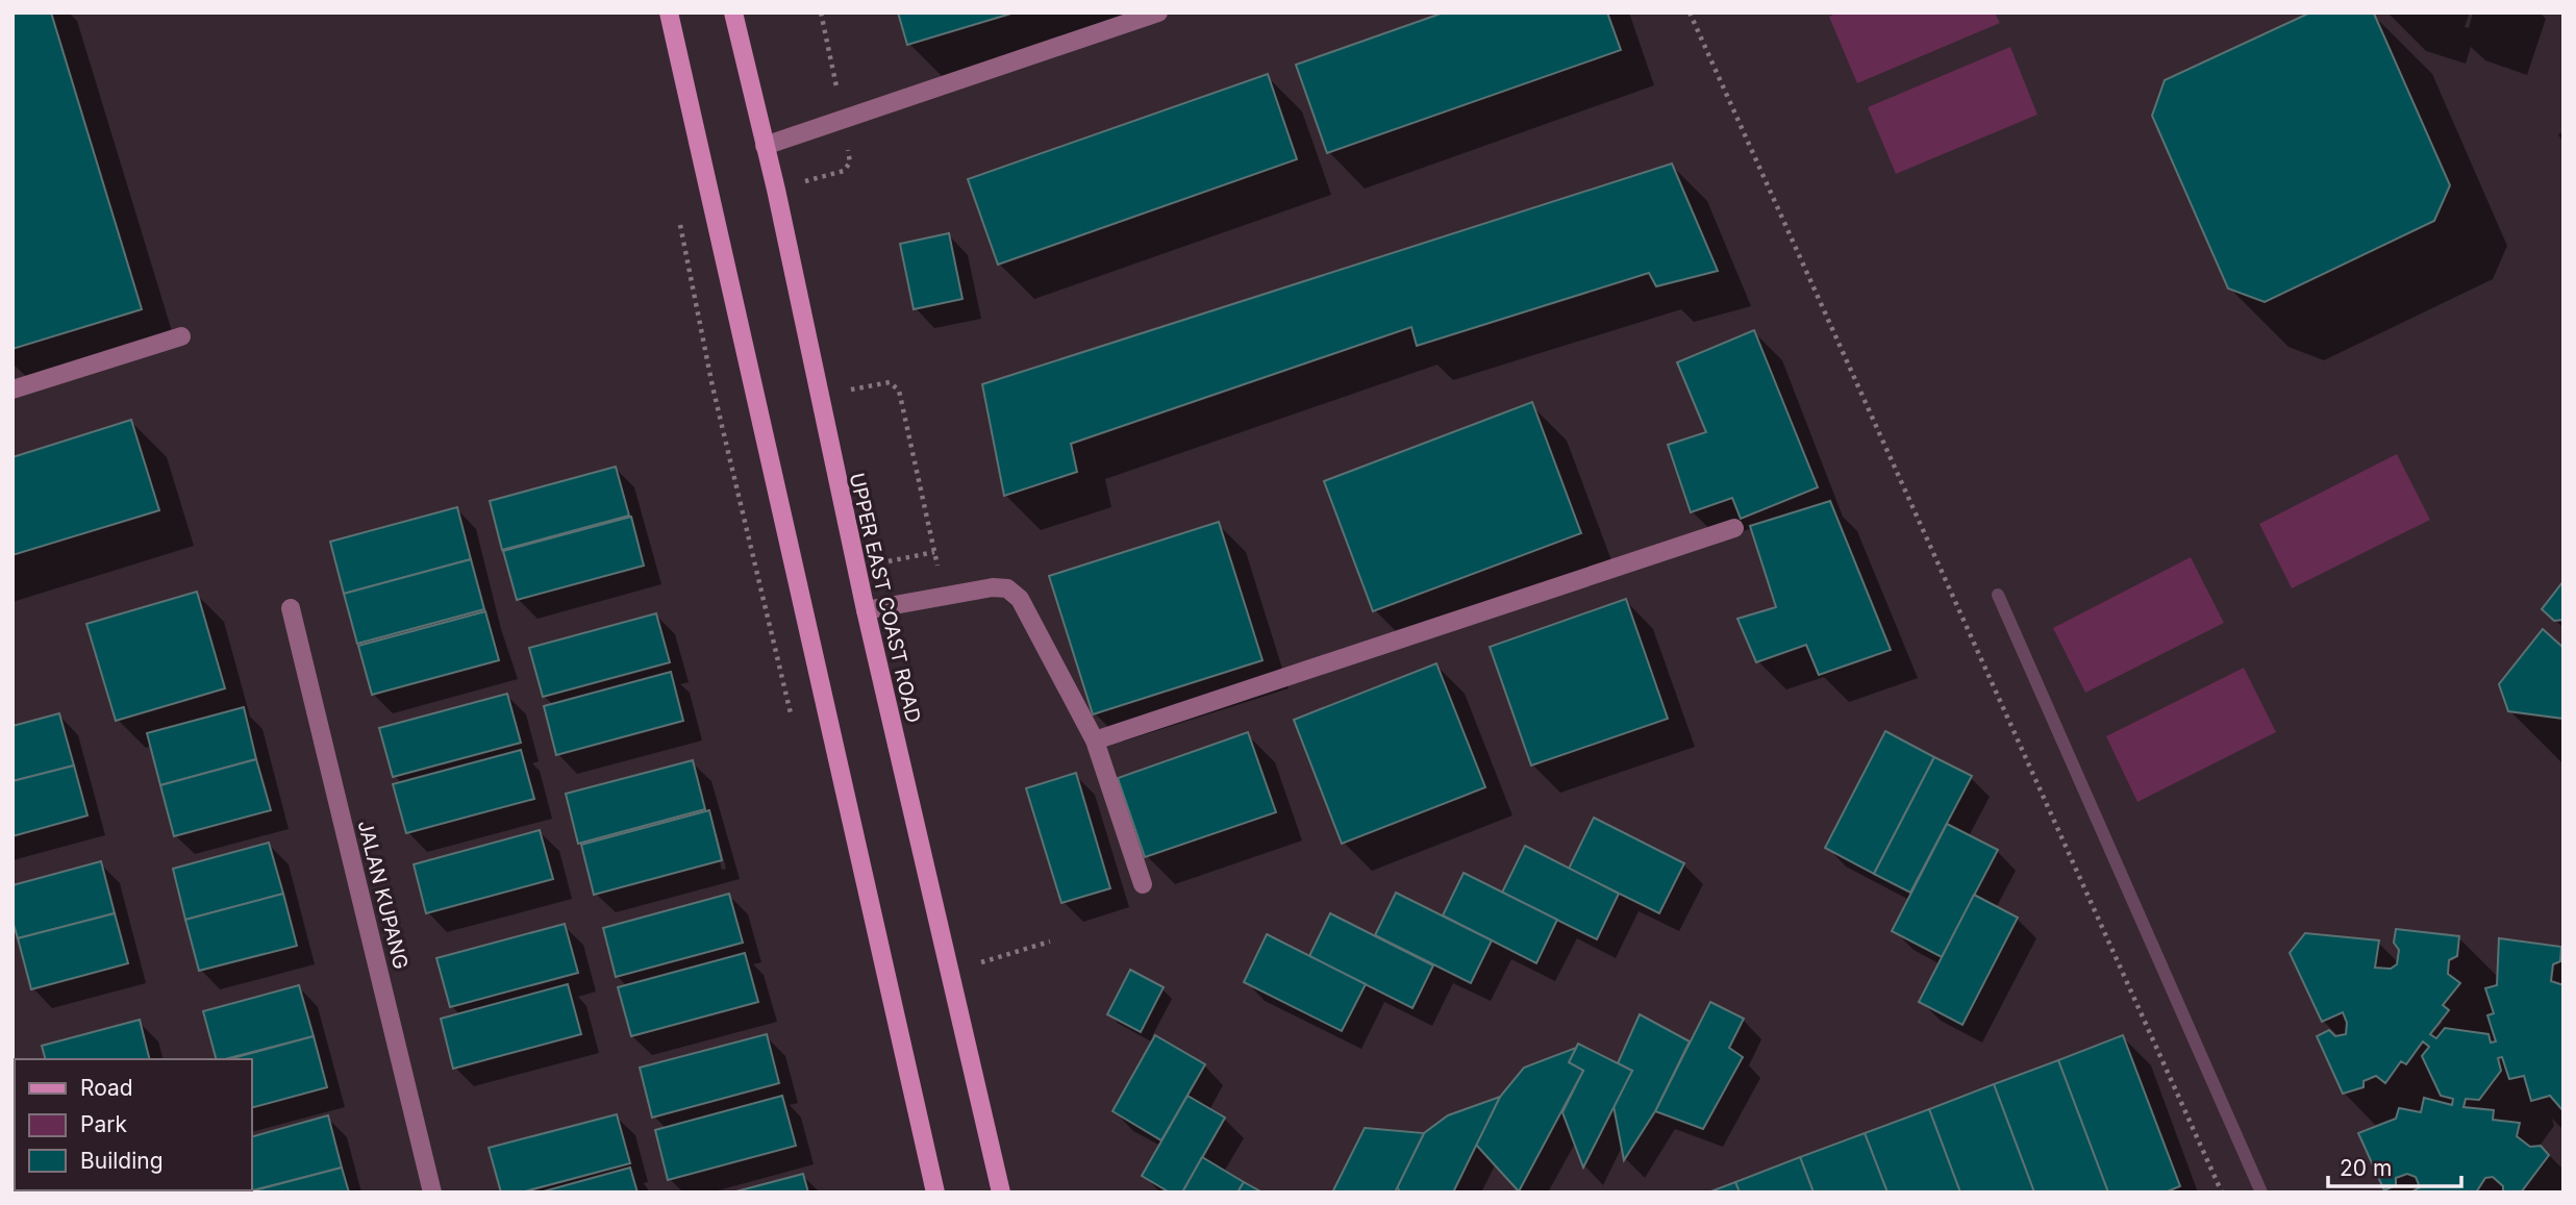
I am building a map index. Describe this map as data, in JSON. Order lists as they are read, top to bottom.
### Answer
{
  "streets": {
    "main road": ["UPPER EAST COAST ROAD"],
    "street": ["JALAN KUPANG"]
  },
  "legend": ["Road", "Park", "Building"],
  "scale_bar": "20 m"
}
